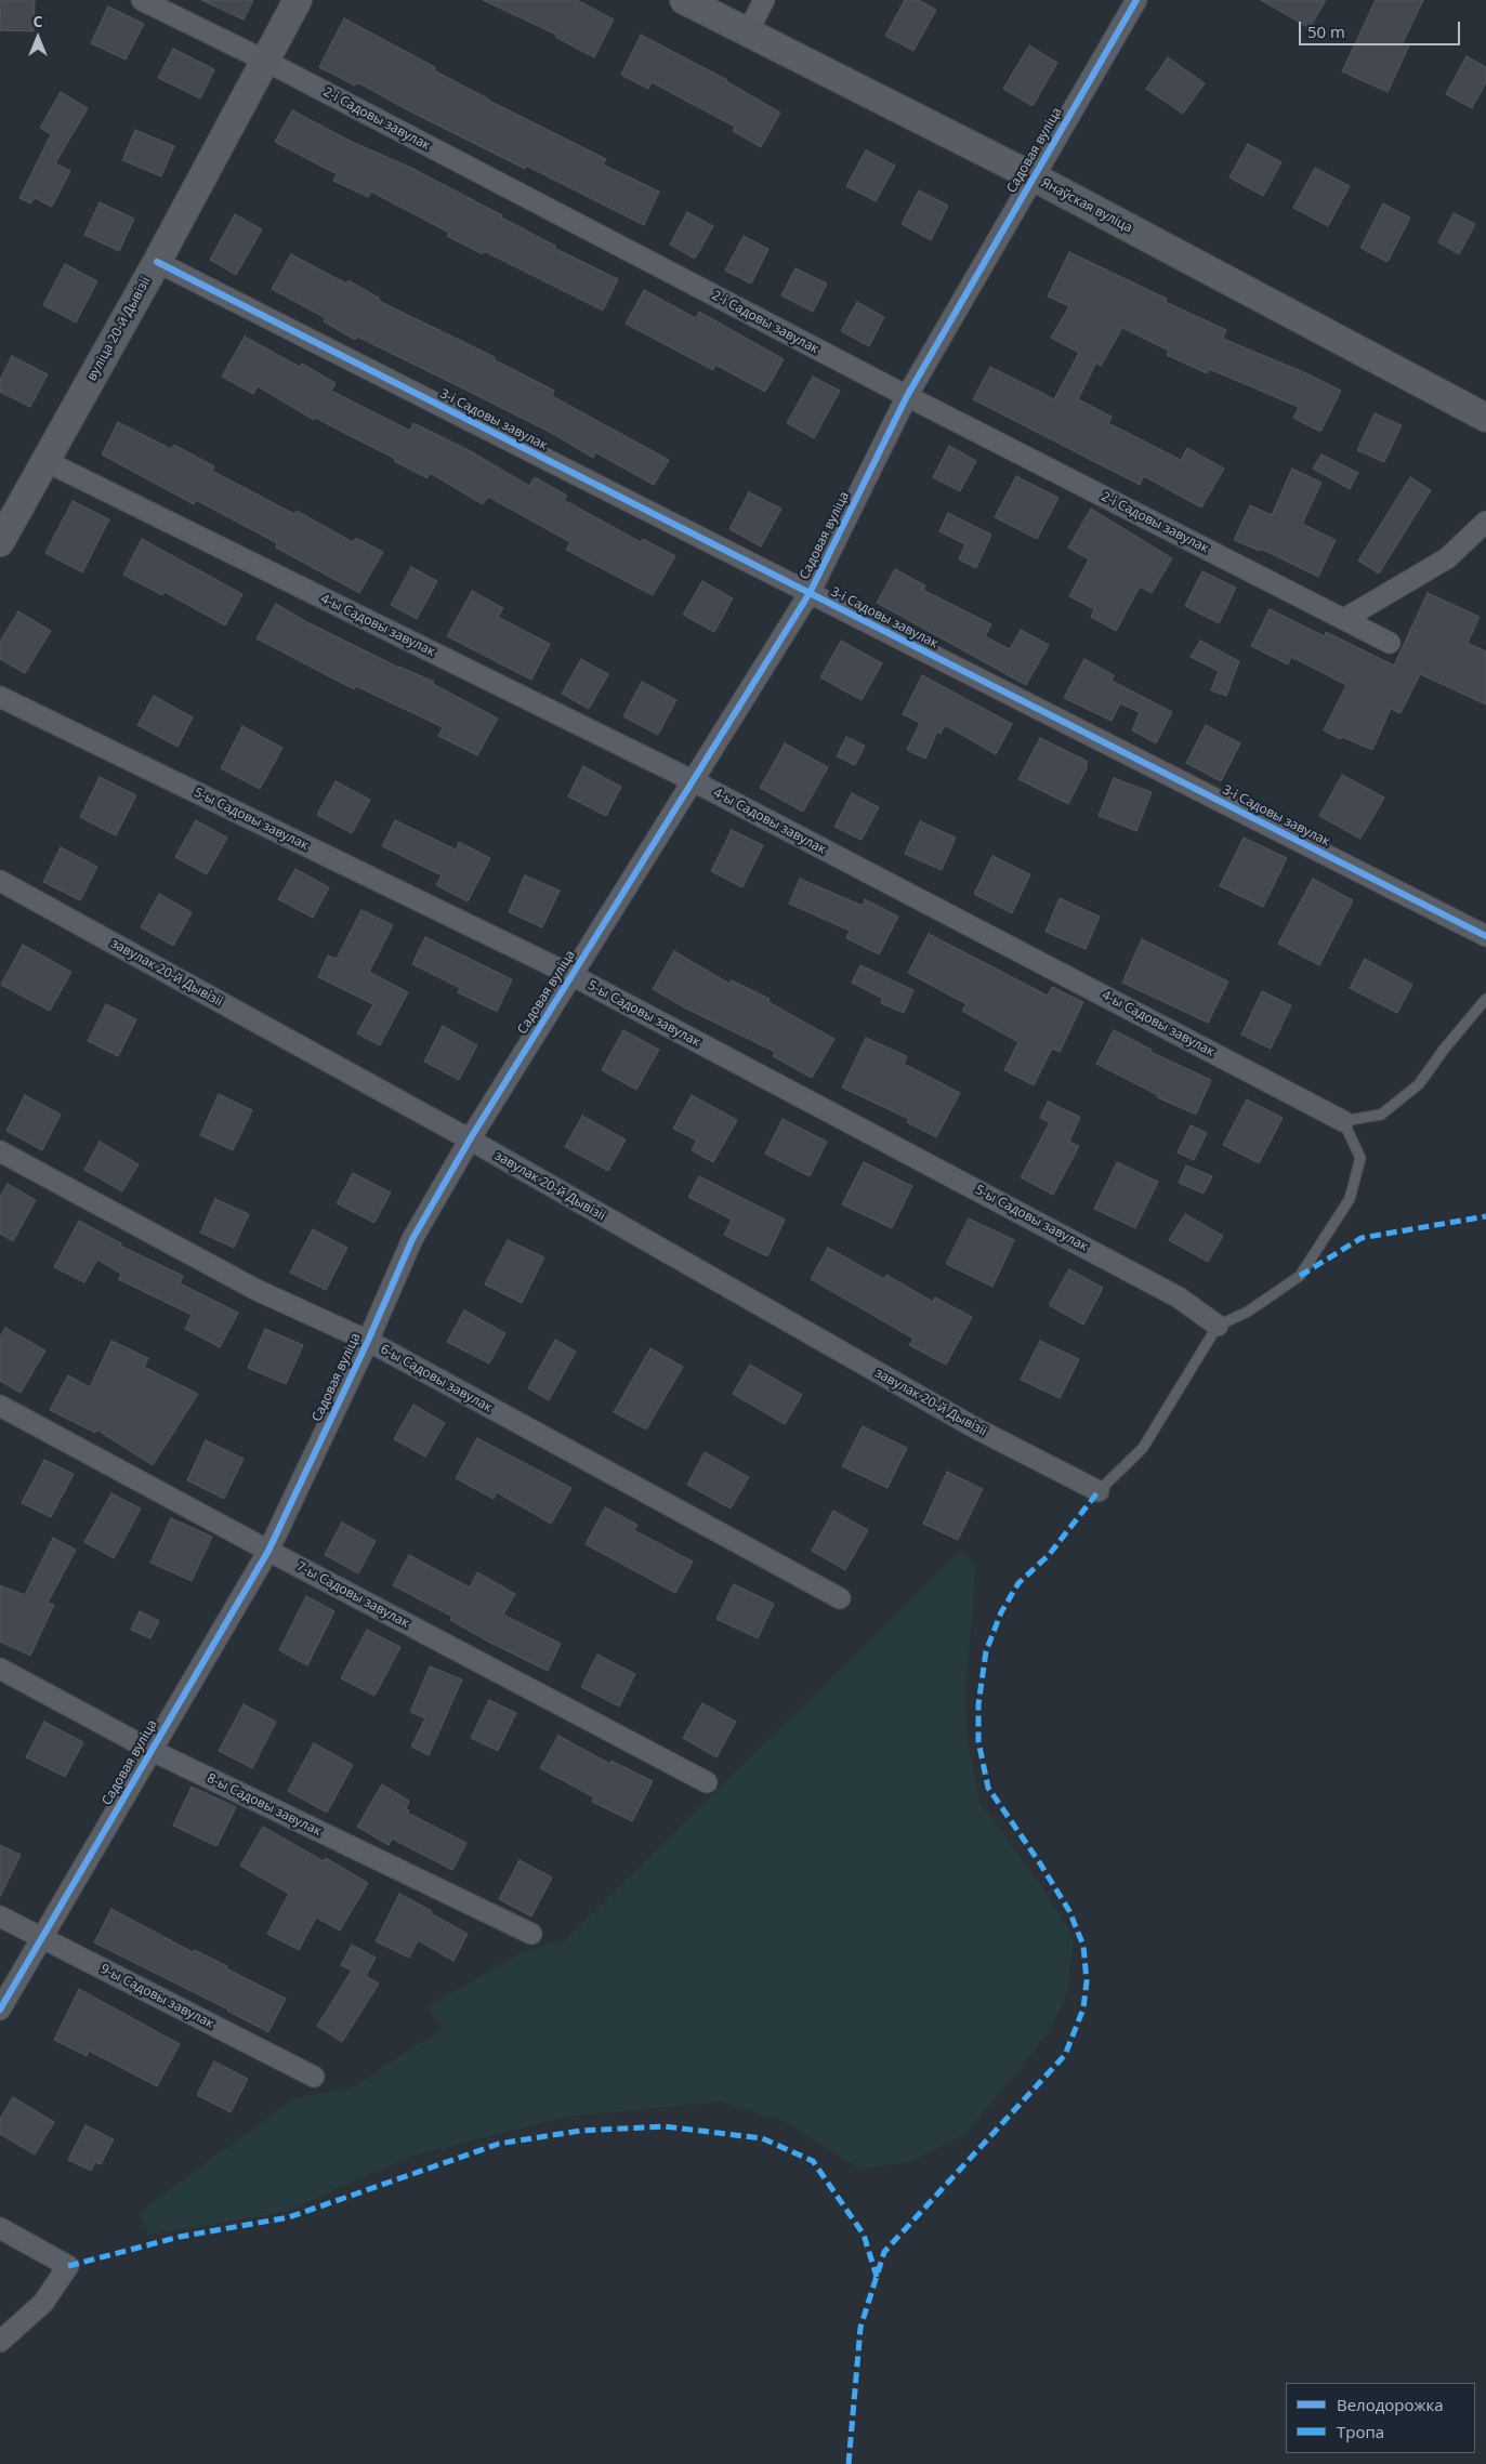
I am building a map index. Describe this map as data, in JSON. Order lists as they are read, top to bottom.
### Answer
{
  "streets": {
    "street": [
      "2-і Садовы завулак",
      "Садовая вуліца",
      "Янаўская вуліца",
      "вуліца 20-й Дывізіі",
      "3-і Садовы завулак",
      "4-ы Садовы завулак",
      "5-ы Садовы завулак",
      "завулак 20-й Дывізіі",
      "6-ы Садовы завулак",
      "7-ы Садовы завулак",
      "8-ы Садовы завулак",
      "9-ы Садовы завулак"
    ]
  },
  "crossings": [
    ["2-і Садовы завулак", "Садовая вуліца"],
    ["2-і Садовы завулак", "вуліца 20-й Дывізіі"],
    ["Садовая вуліца", "Янаўская вуліца"],
    ["Садовая вуліца", "3-і Садовы завулак"],
    ["Садовая вуліца", "4-ы Садовы завулак"],
    ["Садовая вуліца", "5-ы Садовы завулак"],
    ["Садовая вуліца", "завулак 20-й Дывізіі"],
    ["Садовая вуліца", "6-ы Садовы завулак"],
    ["Садовая вуліца", "7-ы Садовы завулак"],
    ["Садовая вуліца", "8-ы Садовы завулак"],
    ["Садовая вуліца", "9-ы Садовы завулак"],
    ["вуліца 20-й Дывізіі", "3-і Садовы завулак"],
    ["вуліца 20-й Дывізіі", "4-ы Садовы завулак"]
  ],
  "legend": ["Велодорожка", "Тропа"],
  "scale_bar": "50 m",
  "north": "top"
}
